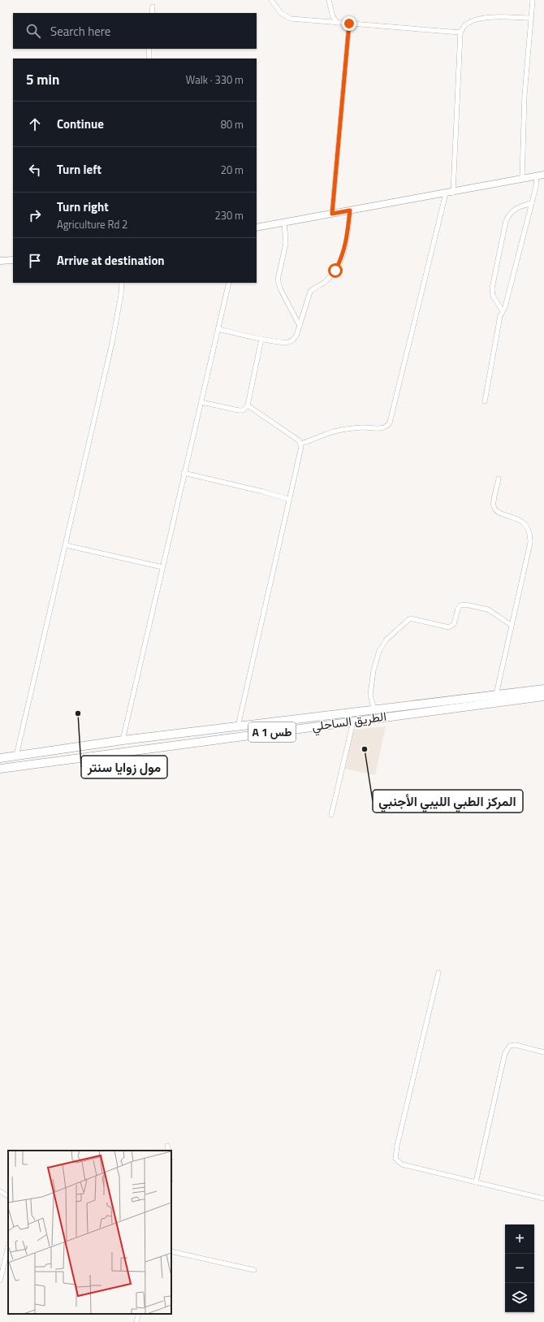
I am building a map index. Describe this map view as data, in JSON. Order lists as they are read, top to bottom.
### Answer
{
  "streets": {
    "highway": ["الطريق الساحلي", "A 1 طس"]
  },
  "places": ["مول زوايا سنتر", "المركز الطبي الليبي الأجنبي"],
  "page": {
    "search": "Search here",
    "heading": ["5 min", "Walk · 330 m"],
    "list": [
      ["Continue", "80 m"],
      ["Turn left", "20 m"],
      ["Turn right", "Agriculture Rd 2", "230 m"],
      "Arrive at destination"
    ],
    "map_buttons": ["+", "−"]
  }
}
